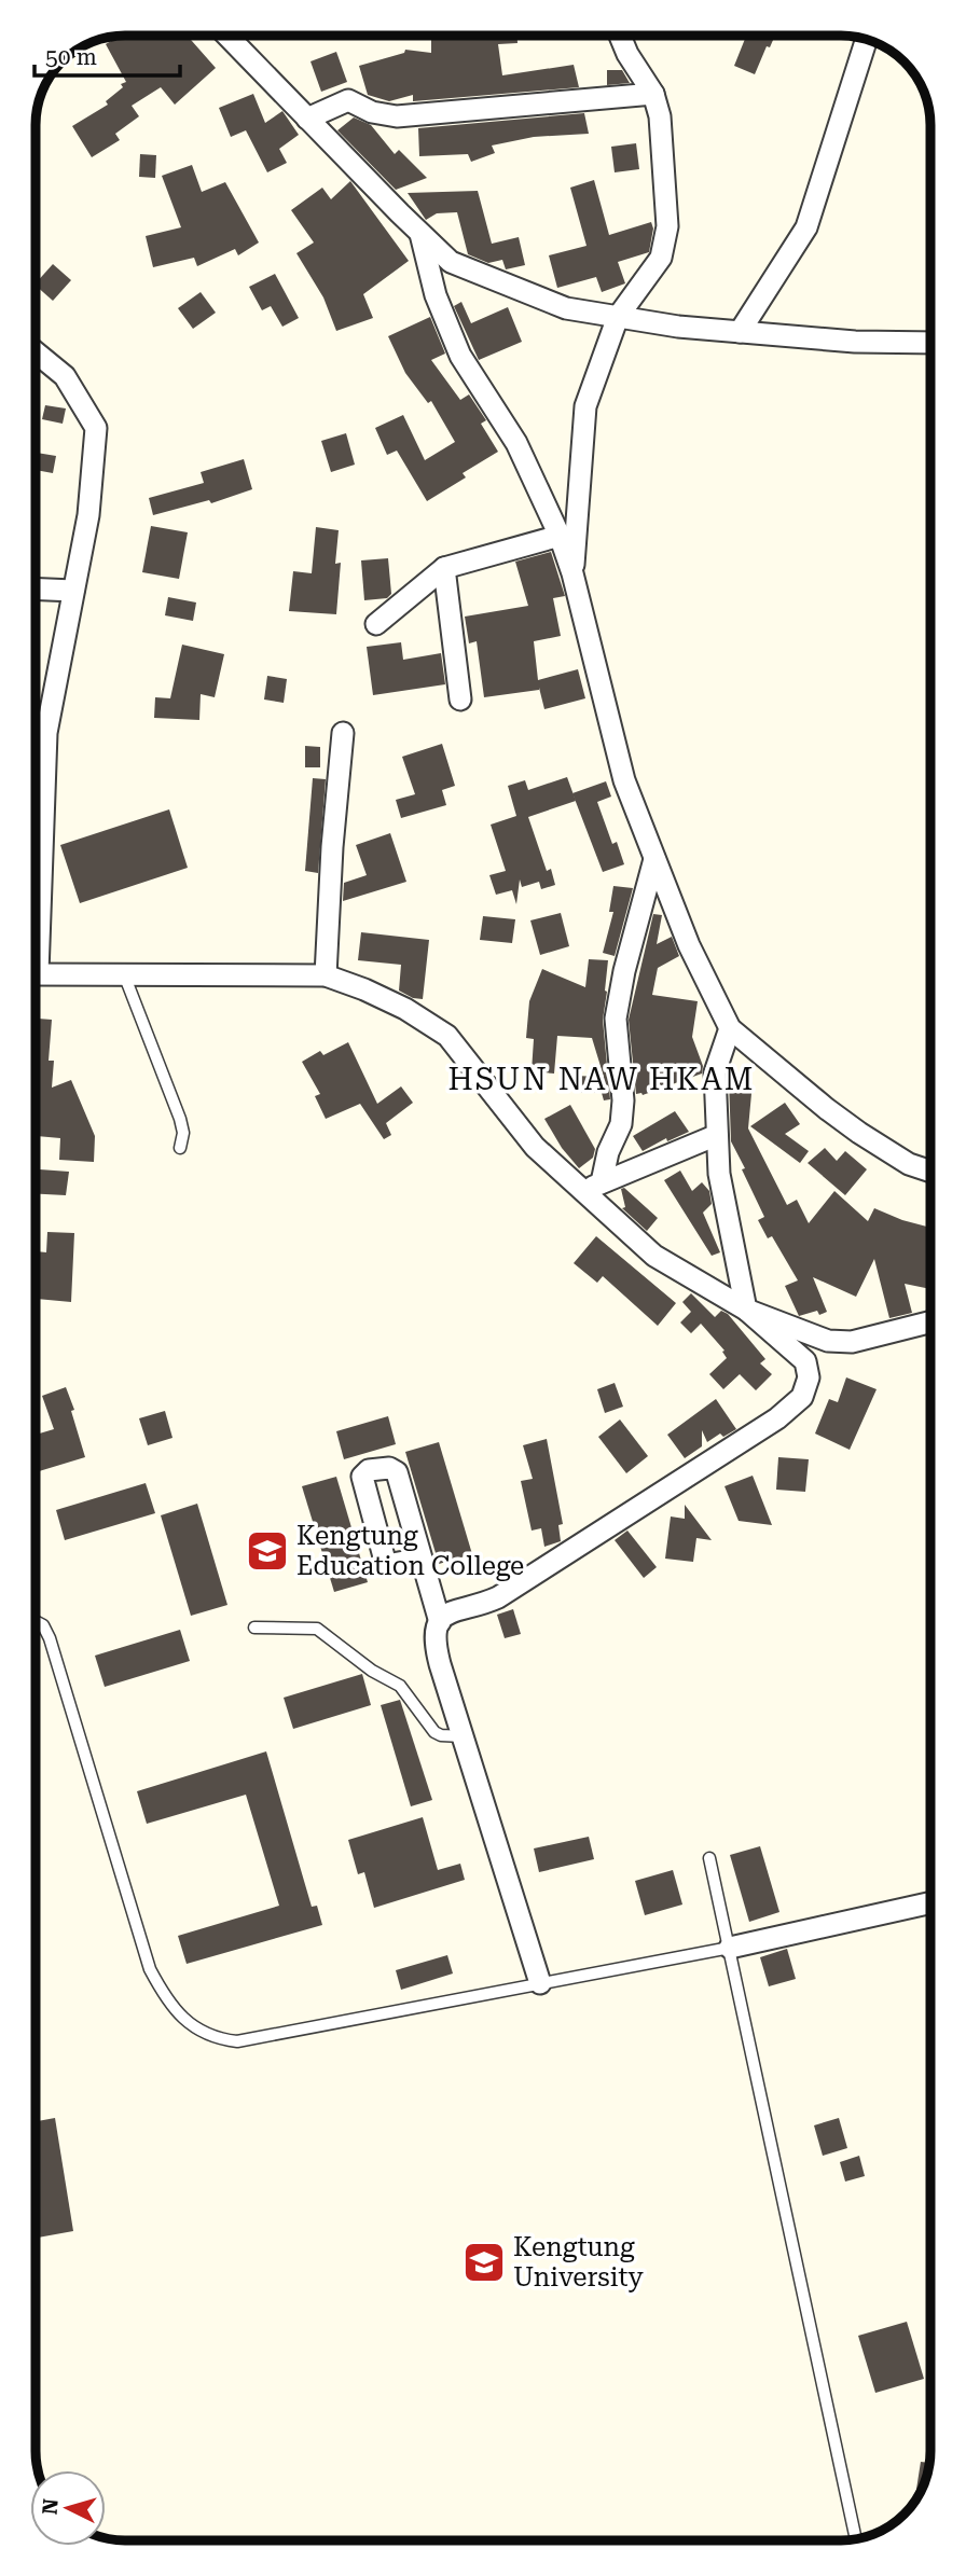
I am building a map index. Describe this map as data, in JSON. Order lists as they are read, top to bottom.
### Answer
{
  "districts": ["HSUN NAW HKAM"],
  "places": {
    "school or university": ["Kengtung Education College", "Kengtung University"]
  },
  "scale_bar": "50 m",
  "north": "left"
}
